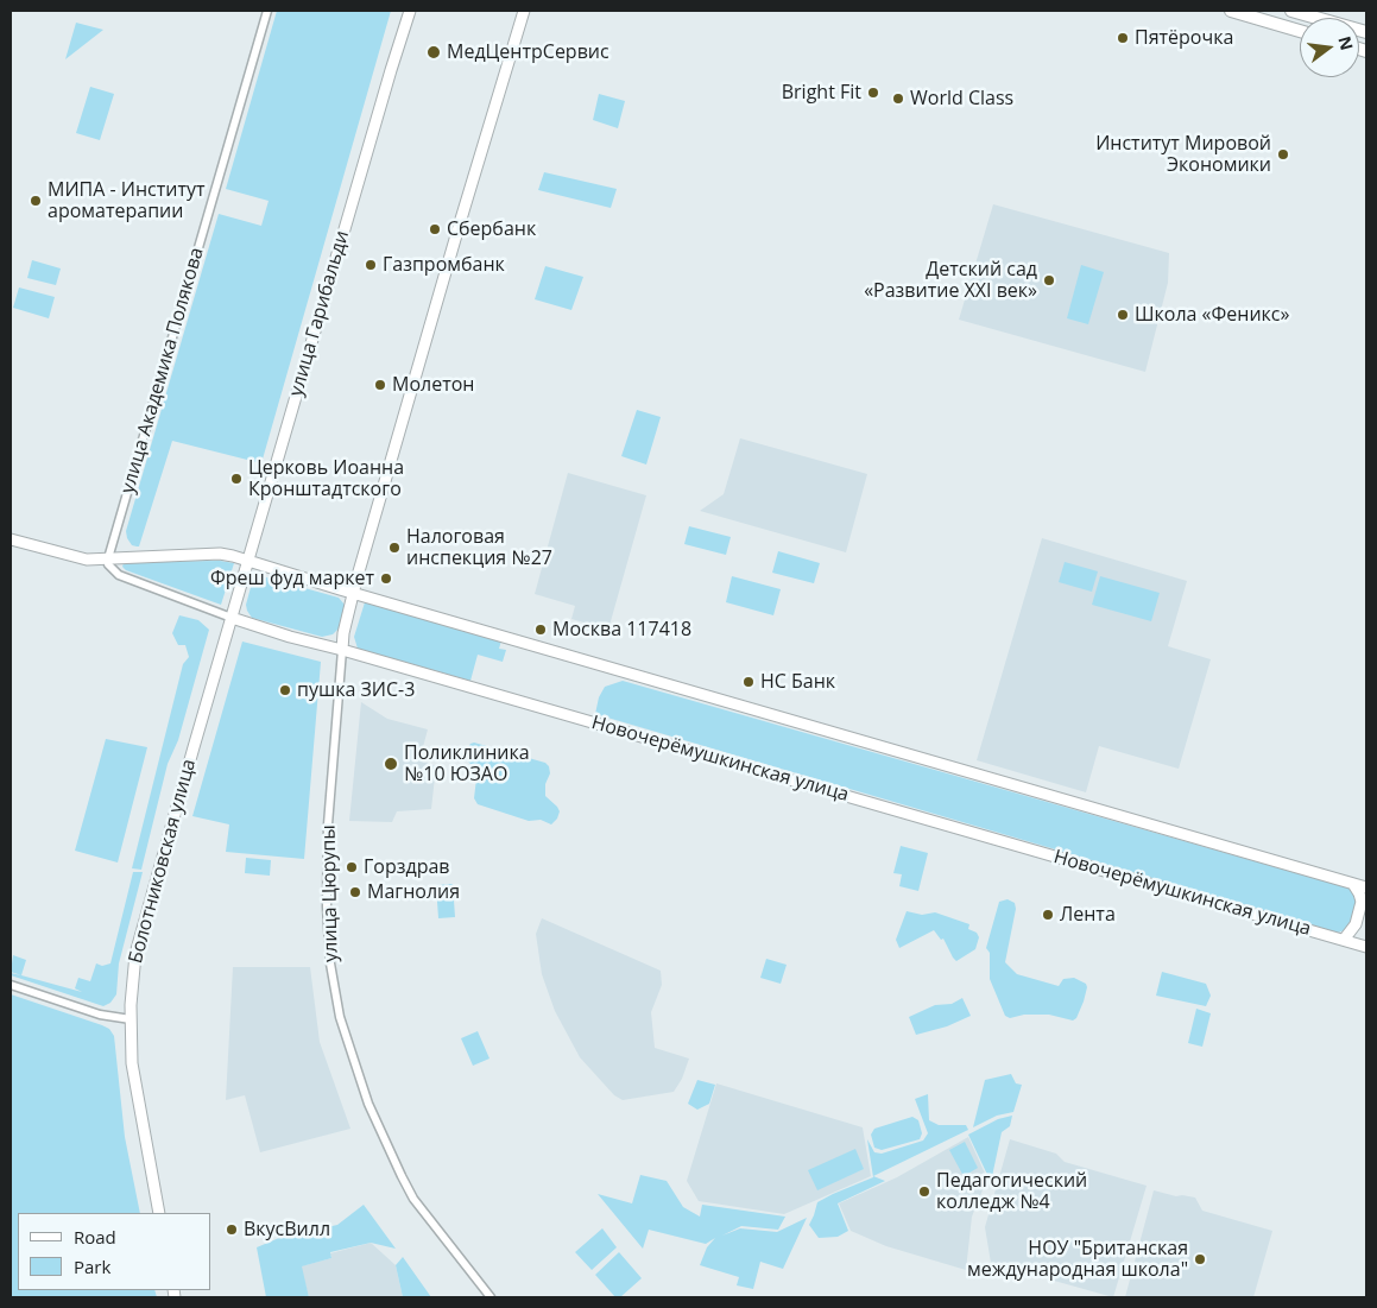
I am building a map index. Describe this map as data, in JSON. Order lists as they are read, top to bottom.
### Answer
{
  "streets": {
    "street": [
      "улица Гарибальди",
      "улица Академика Полякова",
      "Новочерёмушкинская улица",
      "Болотниковская улица",
      "улица Цюрупы"
    ]
  },
  "crossings": [
    ["улица Гарибальди", "Новочерёмушкинская улица"],
    ["улица Гарибальди", "Болотниковская улица"],
    ["улица Академика Полякова", "Новочерёмушкинская улица"],
    ["Новочерёмушкинская улица", "Болотниковская улица"],
    ["Новочерёмушкинская улица", "улица Цюрупы"]
  ],
  "places": [
    "Пятёрочка",
    "МедЦентрСервис",
    "Bright Fit",
    "World Class",
    "Институт Мировой Экономики",
    "МИПА - Институт ароматерапии",
    "Сбербанк",
    "Газпромбанк",
    "Детский сад «Развитие XXI век»",
    "Школа «Феникс»",
    "Молетон",
    "Церковь Иоанна Кронштадтского",
    "Налоговая инспекция №27",
    "Фреш фуд маркет",
    "Москва 117418",
    "НС Банк",
    "пушка ЗИС-3",
    "Поликлиника №10 ЮЗАО",
    "Горздрав",
    "Магнолия",
    "Лента",
    "Педагогический колледж №4",
    "ВкусВилл",
    "НОУ \"Британская международная школа\""
  ],
  "legend": ["Road", "Park"],
  "north": "right"
}
